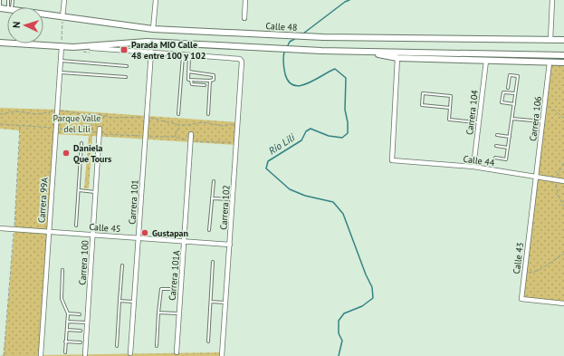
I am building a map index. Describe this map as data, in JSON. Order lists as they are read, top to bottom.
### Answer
{
  "streets": {
    "main road": ["Calle 48"],
    "street": [
      "Carrera 104",
      "Carrera 106",
      "Calle 44",
      "Carrera 99A",
      "Carrera 101",
      "Carrera 102",
      "Calle 45",
      "Calle 43",
      "Carrera 100",
      "Carrera 101A"
    ]
  },
  "crossings": [
    ["Carrera 104", "Calle 44"],
    ["Carrera 106", "Calle 44"],
    ["Carrera 106", "Calle 43"],
    ["Calle 44", "Calle 43"],
    ["Carrera 99A", "Calle 45"],
    ["Carrera 101", "Calle 45"],
    ["Carrera 102", "Calle 45"],
    ["Calle 45", "Carrera 100"],
    ["Calle 45", "Carrera 101A"]
  ],
  "water": ["Río Lili"],
  "parks": ["Parque Valle del Lili"],
  "places": {
    "transit": ["Parada MIO Calle 48 entre 100 y 102"],
    "other": ["Daniela Que Tours", "Gustapan"]
  },
  "north": "left"
}
